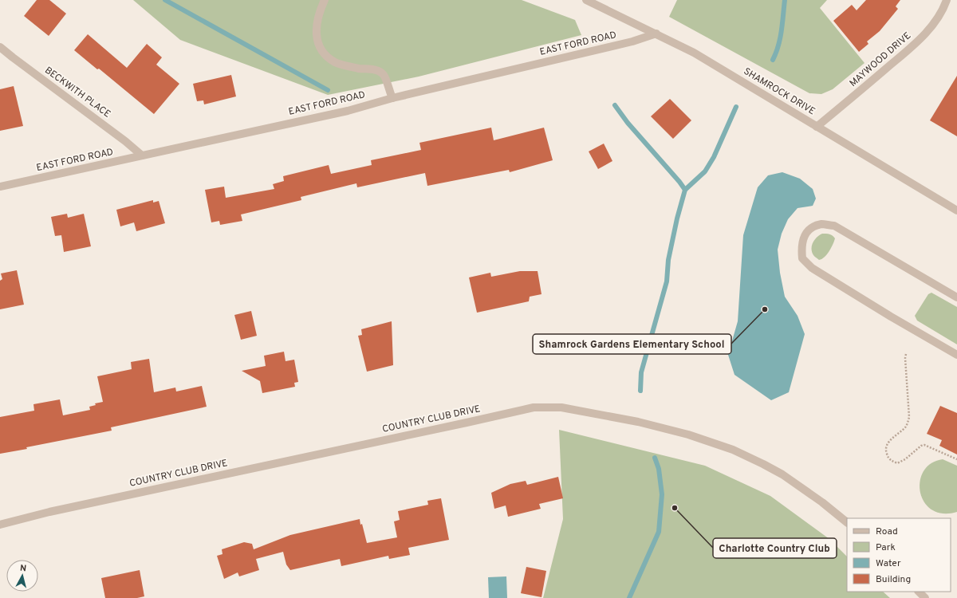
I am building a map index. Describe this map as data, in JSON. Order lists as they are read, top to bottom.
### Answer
{
  "streets": {
    "street": [
      "EAST FORD ROAD",
      "MAYWOOD DRIVE",
      "SHAMROCK DRIVE",
      "BECKWITH PLACE",
      "COUNTRY CLUB DRIVE"
    ]
  },
  "crossings": [
    ["EAST FORD ROAD", "SHAMROCK DRIVE"],
    ["EAST FORD ROAD", "BECKWITH PLACE"],
    ["MAYWOOD DRIVE", "SHAMROCK DRIVE"]
  ],
  "places": ["Shamrock Gardens Elementary School", "Charlotte Country Club"],
  "legend": [
    "Road",
    "Park",
    "Water",
    "Building"
  ],
  "north": "top"
}
